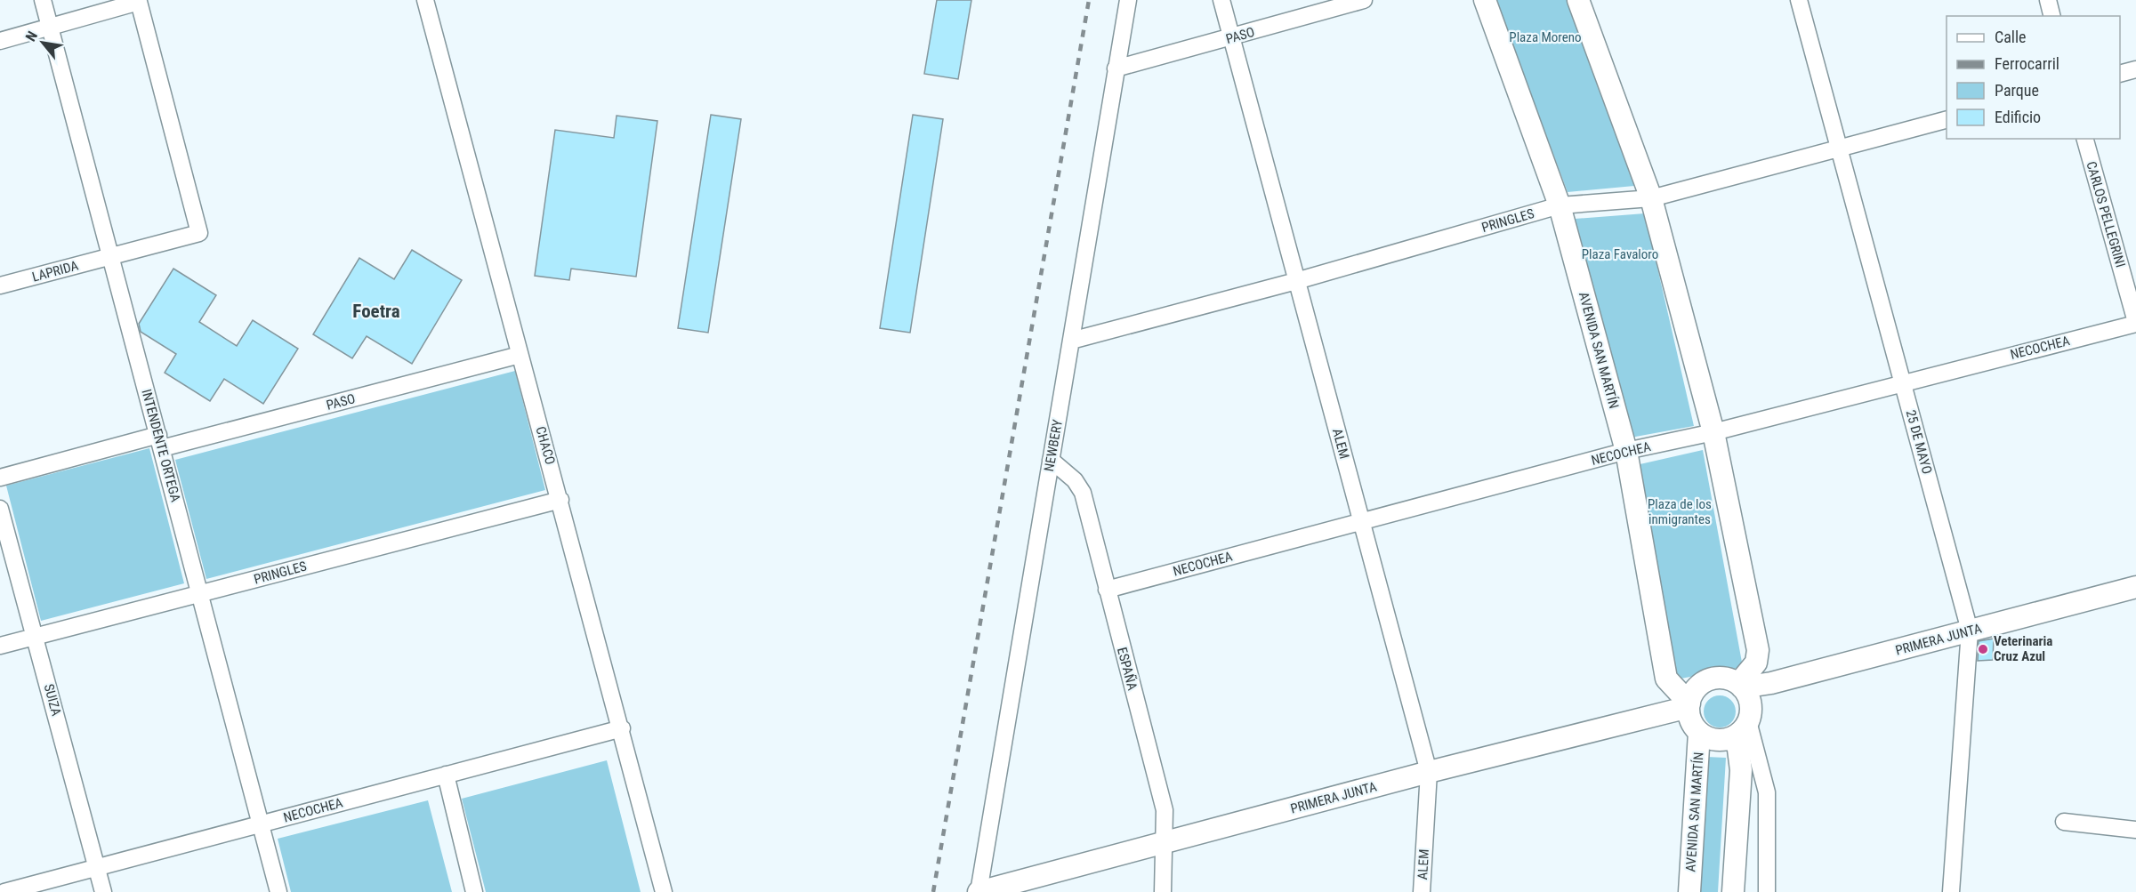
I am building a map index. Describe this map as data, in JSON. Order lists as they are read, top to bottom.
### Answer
{
  "streets": {
    "main road": ["AVENIDA SAN MARTÍN", "PRIMERA JUNTA"],
    "street": [
      "PASO",
      "CARLOS PELLEGRINI",
      "PRINGLES",
      "LAPRIDA",
      "NECOCHEA",
      "25 DE MAYO",
      "ALEM",
      "INTENDENTE ORTEGA",
      "CHACO",
      "NEWBERY",
      "ESPAÑA",
      "SUIZA"
    ]
  },
  "crossings": [
    ["PASO", "ALEM"],
    ["PASO", "INTENDENTE ORTEGA"],
    ["PASO", "CHACO"],
    ["PASO", "NEWBERY"],
    ["CARLOS PELLEGRINI", "NECOCHEA"],
    ["PRINGLES", "AVENIDA SAN MARTÍN"],
    ["PRINGLES", "25 DE MAYO"],
    ["PRINGLES", "ALEM"],
    ["PRINGLES", "INTENDENTE ORTEGA"],
    ["PRINGLES", "CHACO"],
    ["PRINGLES", "NEWBERY"],
    ["PRINGLES", "SUIZA"],
    ["LAPRIDA", "INTENDENTE ORTEGA"],
    ["NECOCHEA", "AVENIDA SAN MARTÍN"],
    ["NECOCHEA", "25 DE MAYO"],
    ["NECOCHEA", "ALEM"],
    ["NECOCHEA", "INTENDENTE ORTEGA"],
    ["NECOCHEA", "CHACO"],
    ["NECOCHEA", "ESPAÑA"],
    ["NECOCHEA", "SUIZA"],
    ["AVENIDA SAN MARTÍN", "PRIMERA JUNTA"],
    ["25 DE MAYO", "PRIMERA JUNTA"],
    ["ALEM", "PRIMERA JUNTA"],
    ["NEWBERY", "PRIMERA JUNTA"],
    ["NEWBERY", "ESPAÑA"],
    ["PRIMERA JUNTA", "ESPAÑA"]
  ],
  "districts": ["Foetra"],
  "parks": ["Plaza Moreno", "Plaza Favaloro", "Plaza de los inmigrantes"],
  "places": ["Veterinaria Cruz Azul"],
  "legend": [
    "Calle",
    "Ferrocarril",
    "Parque",
    "Edificio"
  ],
  "north": "top left"
}
